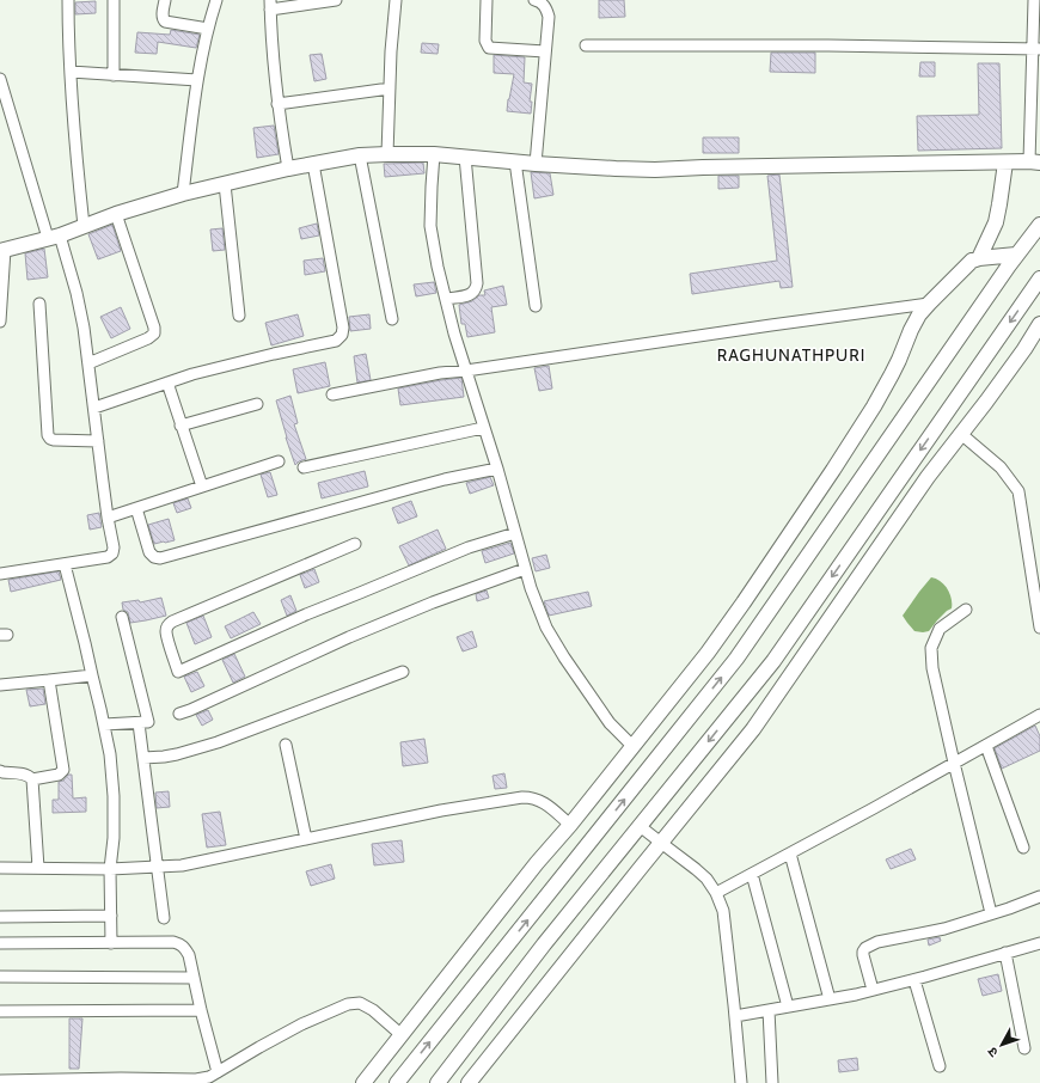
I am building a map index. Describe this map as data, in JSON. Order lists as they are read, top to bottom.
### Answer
{
  "districts": ["RAGHUNATHPURI"],
  "north": "bottom left"
}
